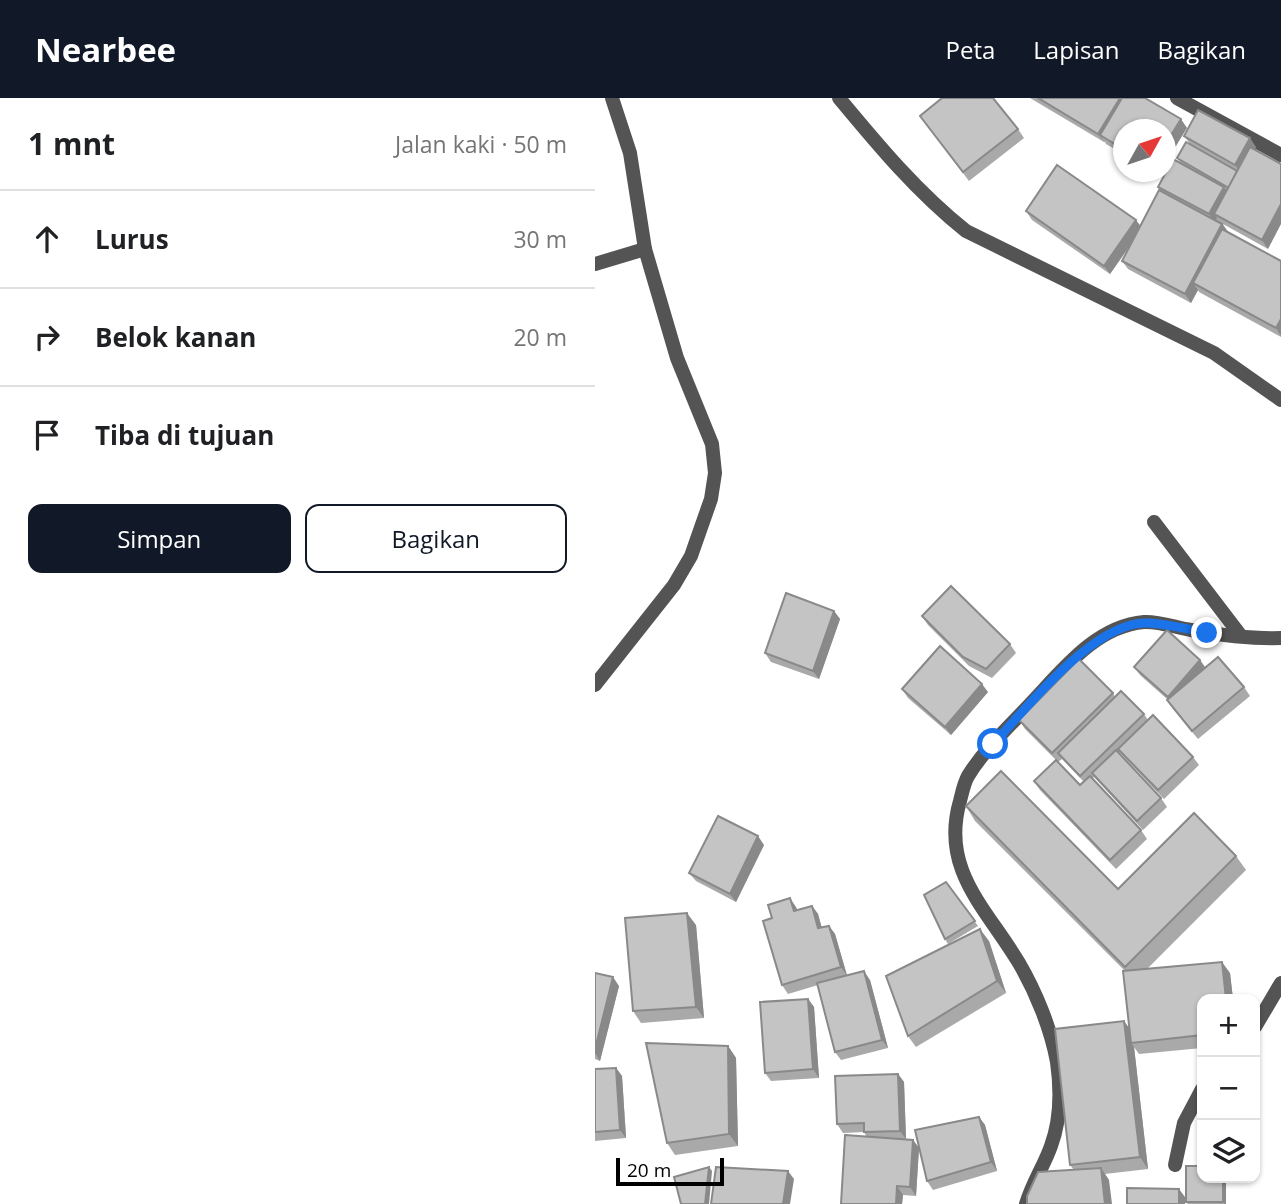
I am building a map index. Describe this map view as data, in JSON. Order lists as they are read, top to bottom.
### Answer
{
  "scale_bar": "20 m",
  "north": "top right",
  "page": {
    "header": "Nearbee",
    "nav": ["Peta", "Lapisan", "Bagikan"],
    "heading": ["1 mnt", "Jalan kaki · 50 m"],
    "list": [
      ["Lurus", "30 m"],
      ["Belok kanan", "20 m"],
      "Tiba di tujuan"
    ],
    "buttons": ["Simpan", "Bagikan"],
    "map_buttons": ["+", "−"],
    "scale": "20 m"
  }
}
